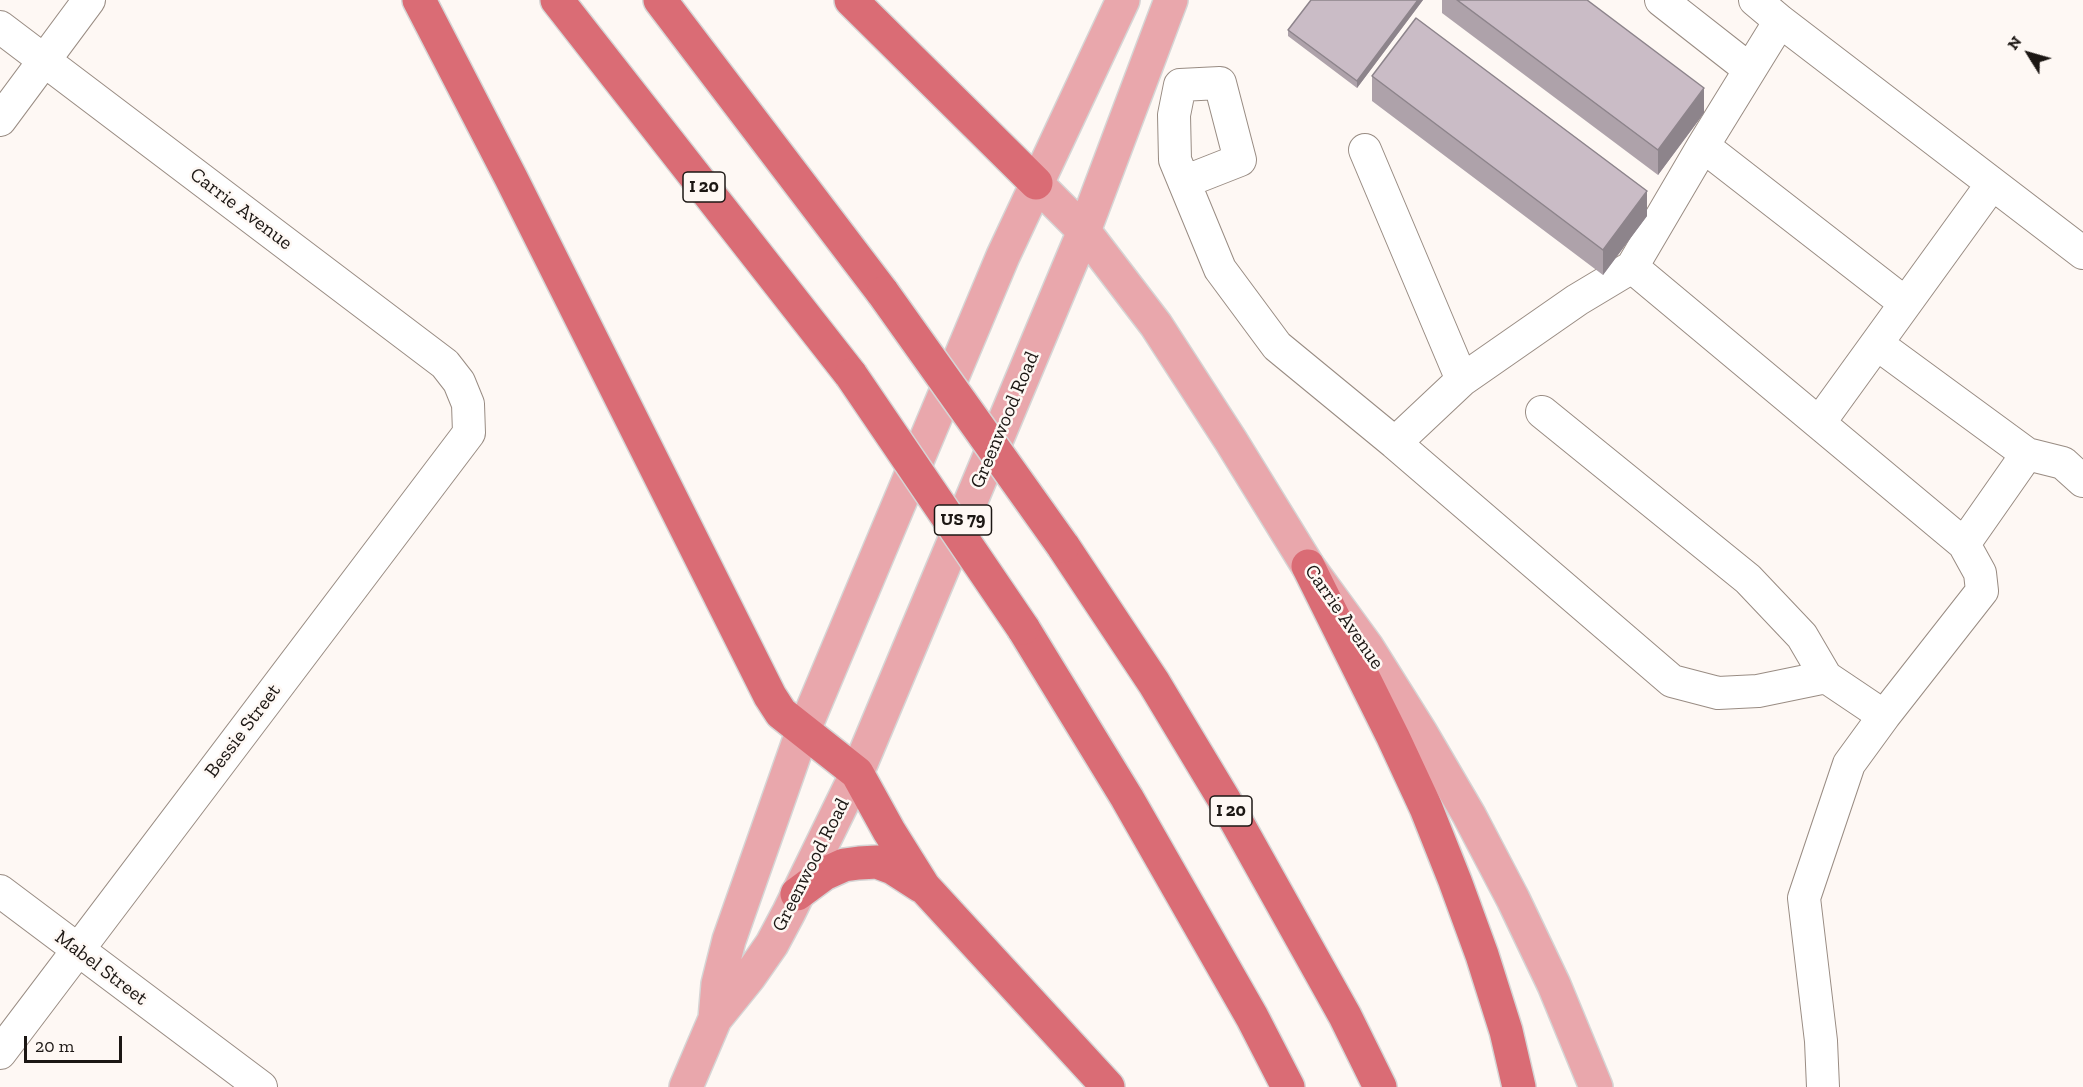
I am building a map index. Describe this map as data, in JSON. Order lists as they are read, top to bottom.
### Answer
{
  "streets": {
    "highway": ["I 20"],
    "main road": ["Carrie Avenue", "Greenwood Road", "US 79"],
    "street": ["Bessie Street", "Mabel Street"]
  },
  "crossings": [
    ["Carrie Avenue", "Greenwood Road"],
    ["Carrie Avenue", "Bessie Street"],
    ["Bessie Street", "Mabel Street"]
  ],
  "scale_bar": "20 m",
  "north": "top left"
}
